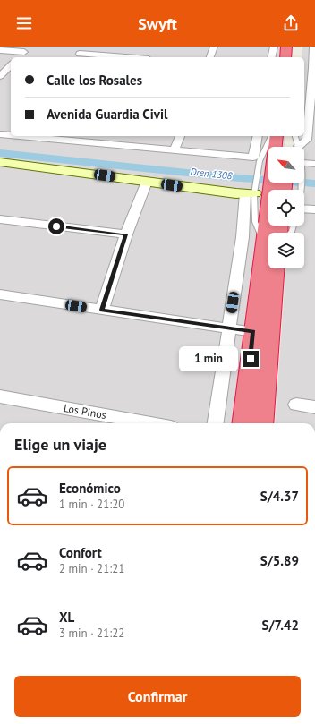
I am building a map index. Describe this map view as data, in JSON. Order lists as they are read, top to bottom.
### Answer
{
  "streets": {
    "street": ["Los Pinos"]
  },
  "water": ["Dren 1308"],
  "north": "top left",
  "page": {
    "header": "Swyft",
    "banner": ["Calle los Rosales", "Avenida Guardia Civil"],
    "bubble": "1 min",
    "heading": "Elige un viaje",
    "list": [
      {
        "name": "Económico",
        "note": "1 min · 21:20",
        "value": "S/4.37"
      },
      {
        "name": "Confort",
        "note": "2 min · 21:21",
        "value": "S/5.89"
      },
      {
        "name": "XL",
        "note": "3 min · 21:22",
        "value": "S/7.42"
      }
    ],
    "buttons": "Confirmar"
  }
}
